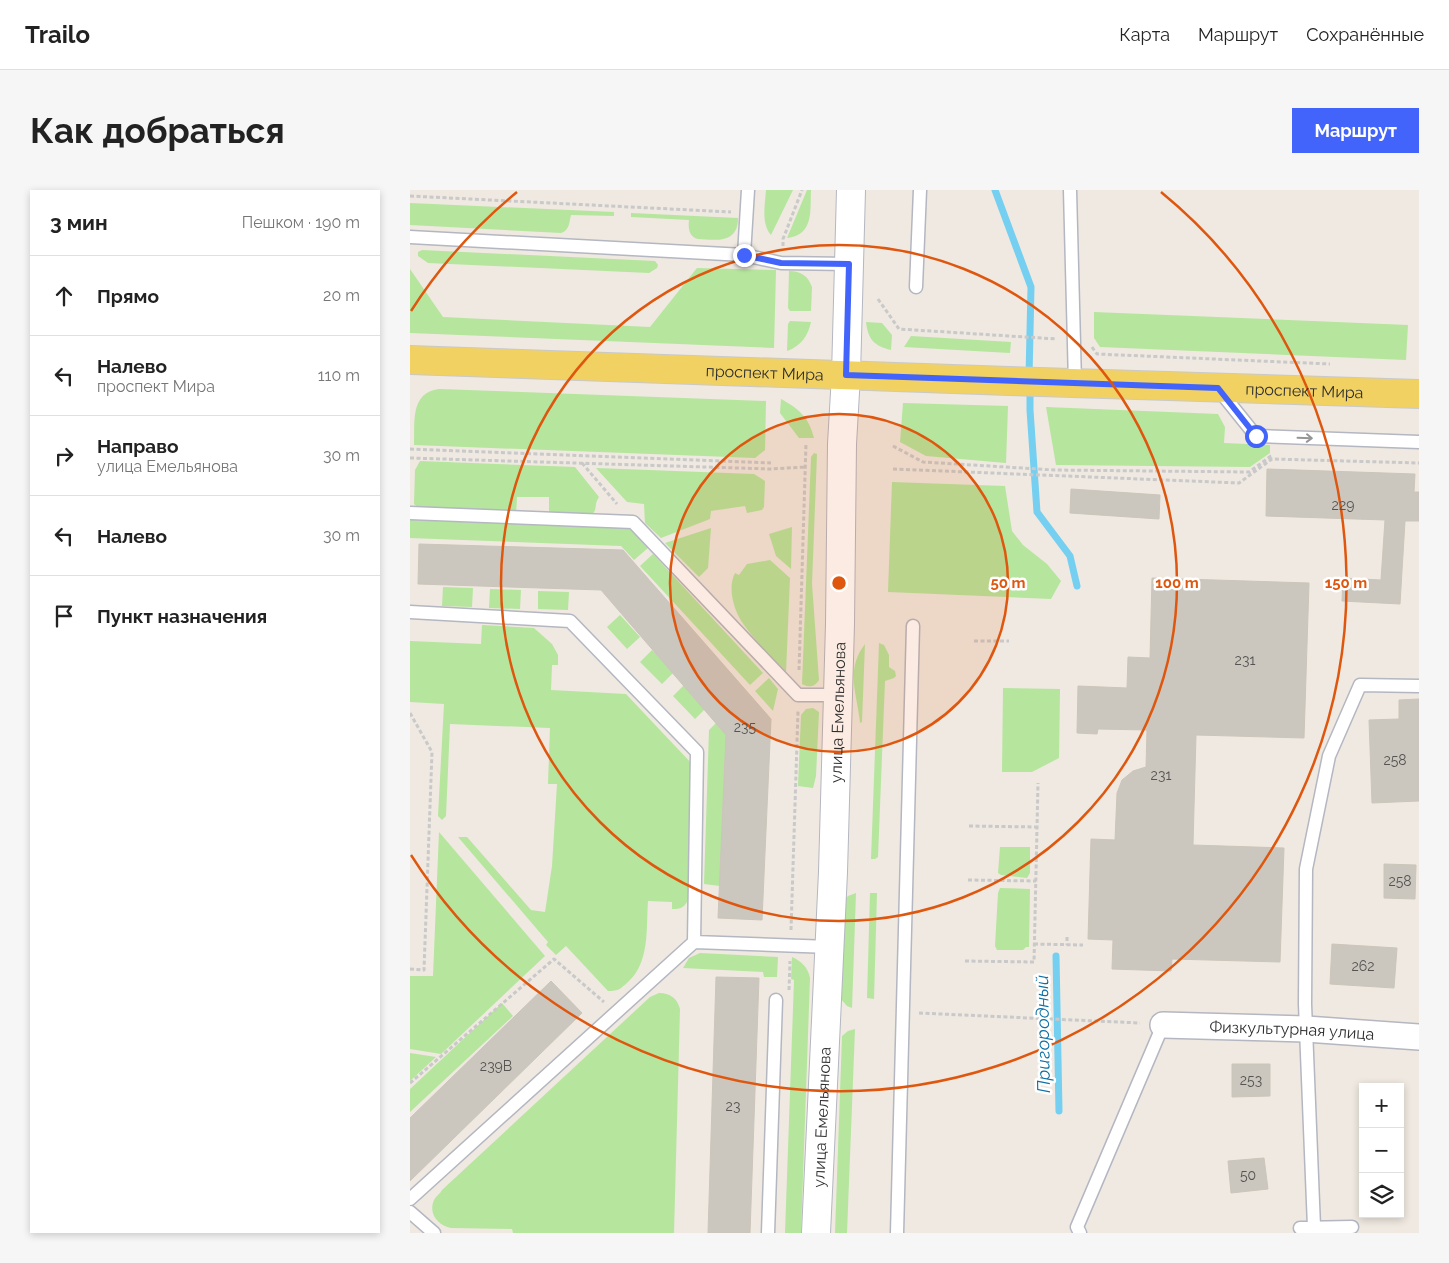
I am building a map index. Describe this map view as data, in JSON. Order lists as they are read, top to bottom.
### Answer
{
  "streets": {
    "main road": ["проспект Мира", "улица Емельянова"],
    "street": ["Физкультурная улица"]
  },
  "crossings": [
    ["проспект Мира", "улица Емельянова"]
  ],
  "water": ["Пригородный"],
  "house_numbers": [
    "229",
    "231",
    "235",
    "258",
    "231",
    "258",
    "262",
    "239В",
    "253",
    "23",
    "50"
  ],
  "page": {
    "header": "Trailo",
    "nav": ["Карта", "Маршрут", "Сохранённые"],
    "buttons": "Маршрут",
    "title": "Как добраться",
    "heading": ["3 мин", "Пешком · 190 m"],
    "list": [
      ["Прямо", "20 m"],
      ["Налево", "проспект Мира", "110 m"],
      ["Направо", "улица Емельянова", "30 m"],
      ["Налево", "30 m"],
      "Пункт назначения"
    ],
    "map_buttons": ["+", "−"]
  },
  "rings": ["50 m", "100 m", "150 m"]
}
